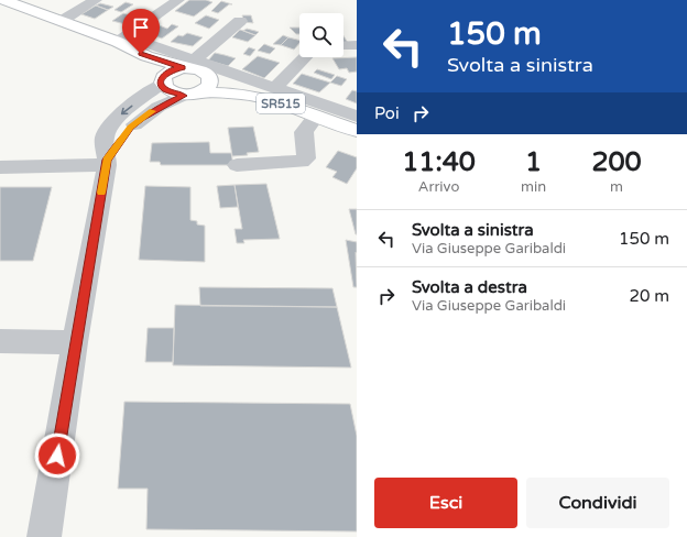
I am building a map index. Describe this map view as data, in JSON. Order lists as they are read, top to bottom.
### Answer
{
  "streets": {
    "main road": ["SR515"]
  },
  "page": {
    "turn": ["150 m", "Svolta a sinistra"],
    "then": "Poi",
    "eta": [
      "11:40",
      "Arrivo",
      "1",
      "min",
      "200",
      "m"
    ],
    "list": [
      {
        "name": "Svolta a sinistra",
        "note": "Via Giuseppe Garibaldi",
        "value": "150 m"
      },
      {
        "name": "Svolta a destra",
        "note": "Via Giuseppe Garibaldi",
        "value": "20 m"
      }
    ],
    "buttons": ["Esci", "Condividi"]
  }
}
